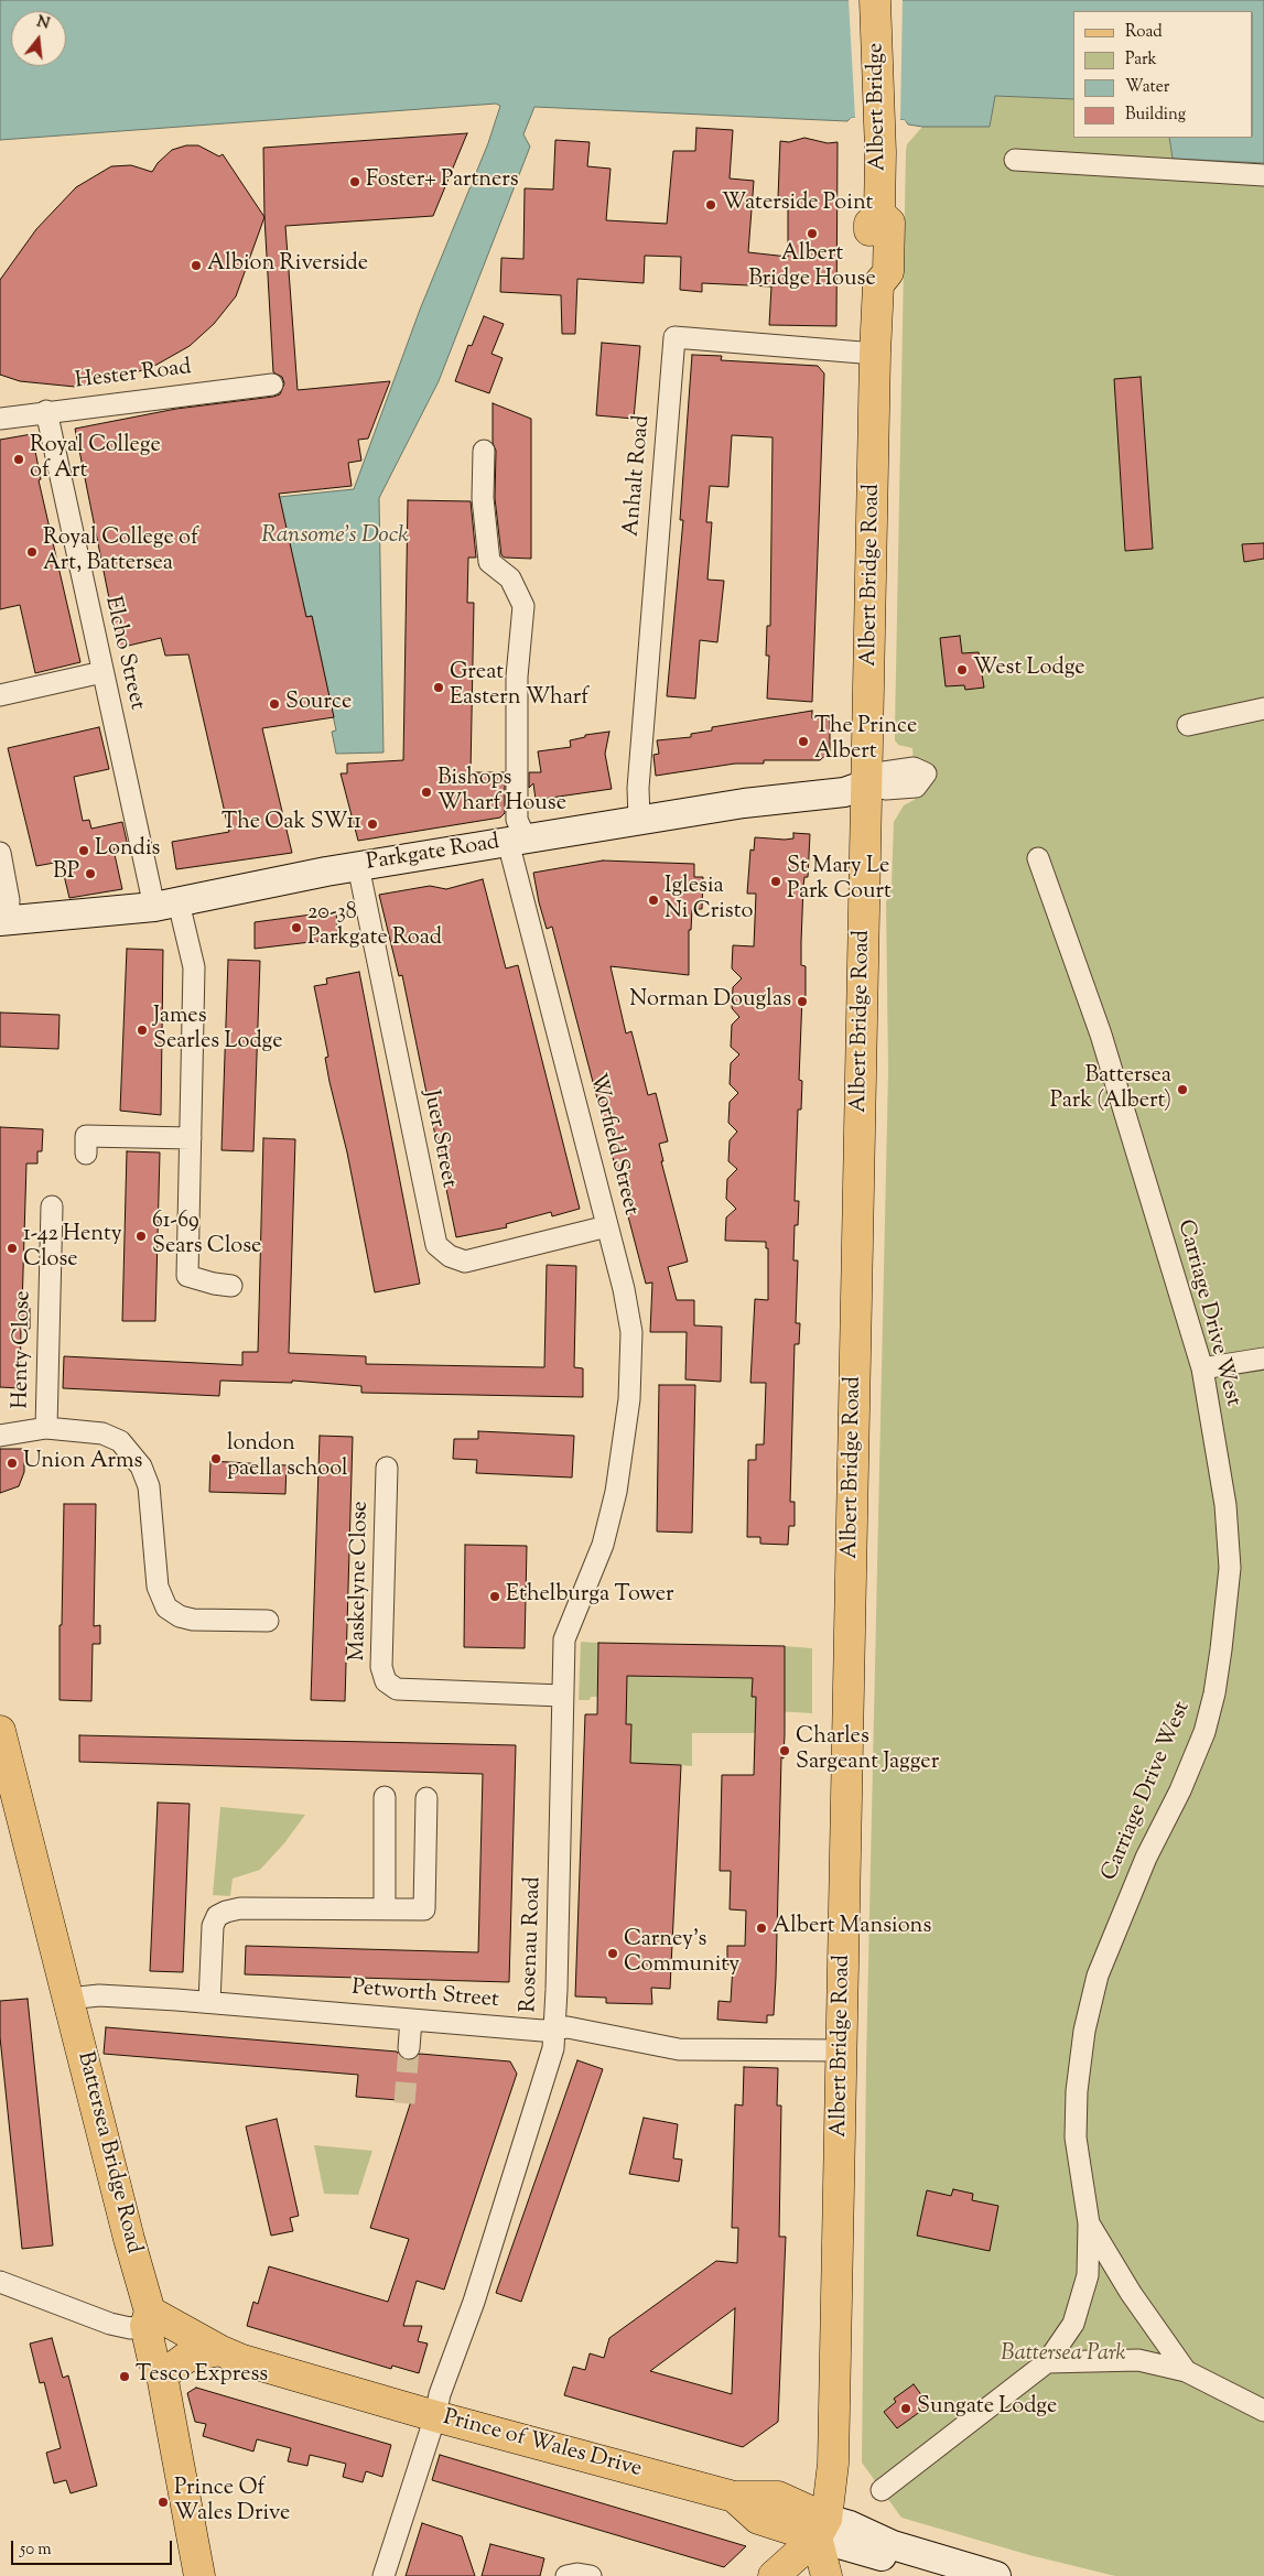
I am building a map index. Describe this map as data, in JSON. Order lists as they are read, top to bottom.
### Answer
{
  "streets": {
    "main road": [
      "Albert Bridge",
      "Albert Bridge Road",
      "Battersea Bridge Road",
      "Prince of Wales Drive"
    ],
    "street": [
      "Hester Road",
      "Anhalt Road",
      "Elcho Street",
      "Parkgate Road",
      "Juer Street",
      "Worfield Street",
      "Carriage Drive West",
      "Henty Close",
      "Maskelyne Close",
      "Rosenau Road",
      "Petworth Street"
    ]
  },
  "crossings": [
    ["Albert Bridge", "Anhalt Road"],
    ["Albert Bridge", "Albert Bridge Road"],
    ["Hester Road", "Elcho Street"],
    ["Anhalt Road", "Albert Bridge Road"],
    ["Anhalt Road", "Parkgate Road"],
    ["Albert Bridge Road", "Parkgate Road"],
    ["Albert Bridge Road", "Petworth Street"],
    ["Albert Bridge Road", "Prince of Wales Drive"],
    ["Elcho Street", "Parkgate Road"],
    ["Parkgate Road", "Juer Street"],
    ["Parkgate Road", "Worfield Street"],
    ["Juer Street", "Worfield Street"],
    ["Worfield Street", "Rosenau Road"],
    ["Maskelyne Close", "Rosenau Road"],
    ["Rosenau Road", "Petworth Street"],
    ["Rosenau Road", "Prince of Wales Drive"],
    ["Petworth Street", "Battersea Bridge Road"],
    ["Battersea Bridge Road", "Prince of Wales Drive"]
  ],
  "water": ["Ransome's Dock"],
  "parks": ["Battersea Park"],
  "places": [
    "Foster+ Partners",
    "Waterside Point",
    "Albert Bridge House",
    "Albion Riverside",
    "Royal College of Art",
    "Royal College of Art, Battersea",
    "West Lodge",
    "Great Eastern Wharf",
    "Source",
    "The Prince Albert",
    "Bishops Wharf House",
    "The Oak SW11",
    "Londis",
    "BP",
    "St Mary Le Park Court",
    "Iglesia Ni Cristo",
    "20-38 Parkgate Road",
    "Norman Douglas",
    "James Searles Lodge",
    "Battersea Park (Albert)",
    "61-69 Sears Close",
    "1-42 Henty Close",
    "london paella school",
    "Union Arms",
    "Ethelburga Tower",
    "Charles Sargeant Jagger",
    "Albert Mansions",
    "Carney's Community",
    "Tesco Express",
    "Sungate Lodge",
    "Prince Of Wales Drive"
  ],
  "legend": [
    "Road",
    "Park",
    "Water",
    "Building"
  ],
  "scale_bar": "50 m",
  "north": "top"
}
